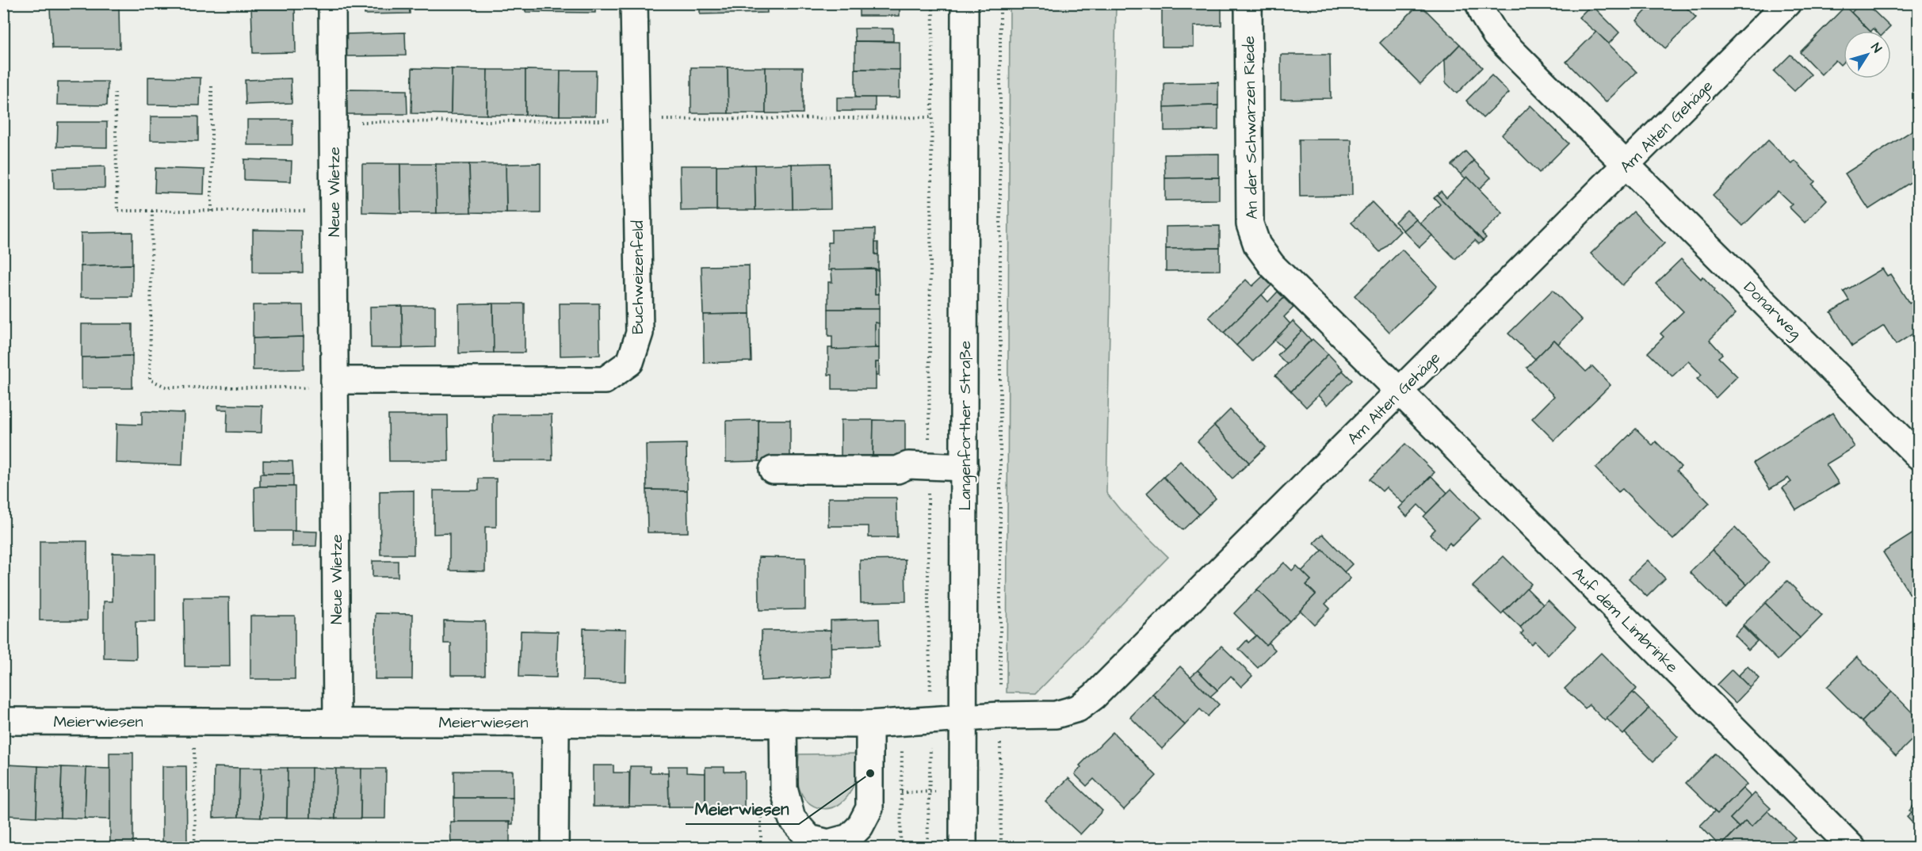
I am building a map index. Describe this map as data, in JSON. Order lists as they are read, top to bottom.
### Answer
{
  "streets": {
    "street": [
      "Am Alten Gehäge",
      "An der Schwarzen Riede",
      "Neue Wietze",
      "Buchweizenfeld",
      "Donarweg",
      "Langenforther Straße",
      "Auf dem Limbrinke",
      "Meierwiesen"
    ]
  },
  "crossings": [
    ["Am Alten Gehäge", "An der Schwarzen Riede"],
    ["Am Alten Gehäge", "Donarweg"],
    ["Am Alten Gehäge", "Langenforther Straße"],
    ["Am Alten Gehäge", "Auf dem Limbrinke"],
    ["Am Alten Gehäge", "Meierwiesen"],
    ["An der Schwarzen Riede", "Auf dem Limbrinke"],
    ["Neue Wietze", "Buchweizenfeld"],
    ["Neue Wietze", "Meierwiesen"],
    ["Langenforther Straße", "Meierwiesen"]
  ],
  "places": ["Meierwiesen"],
  "north": "top right"
}
